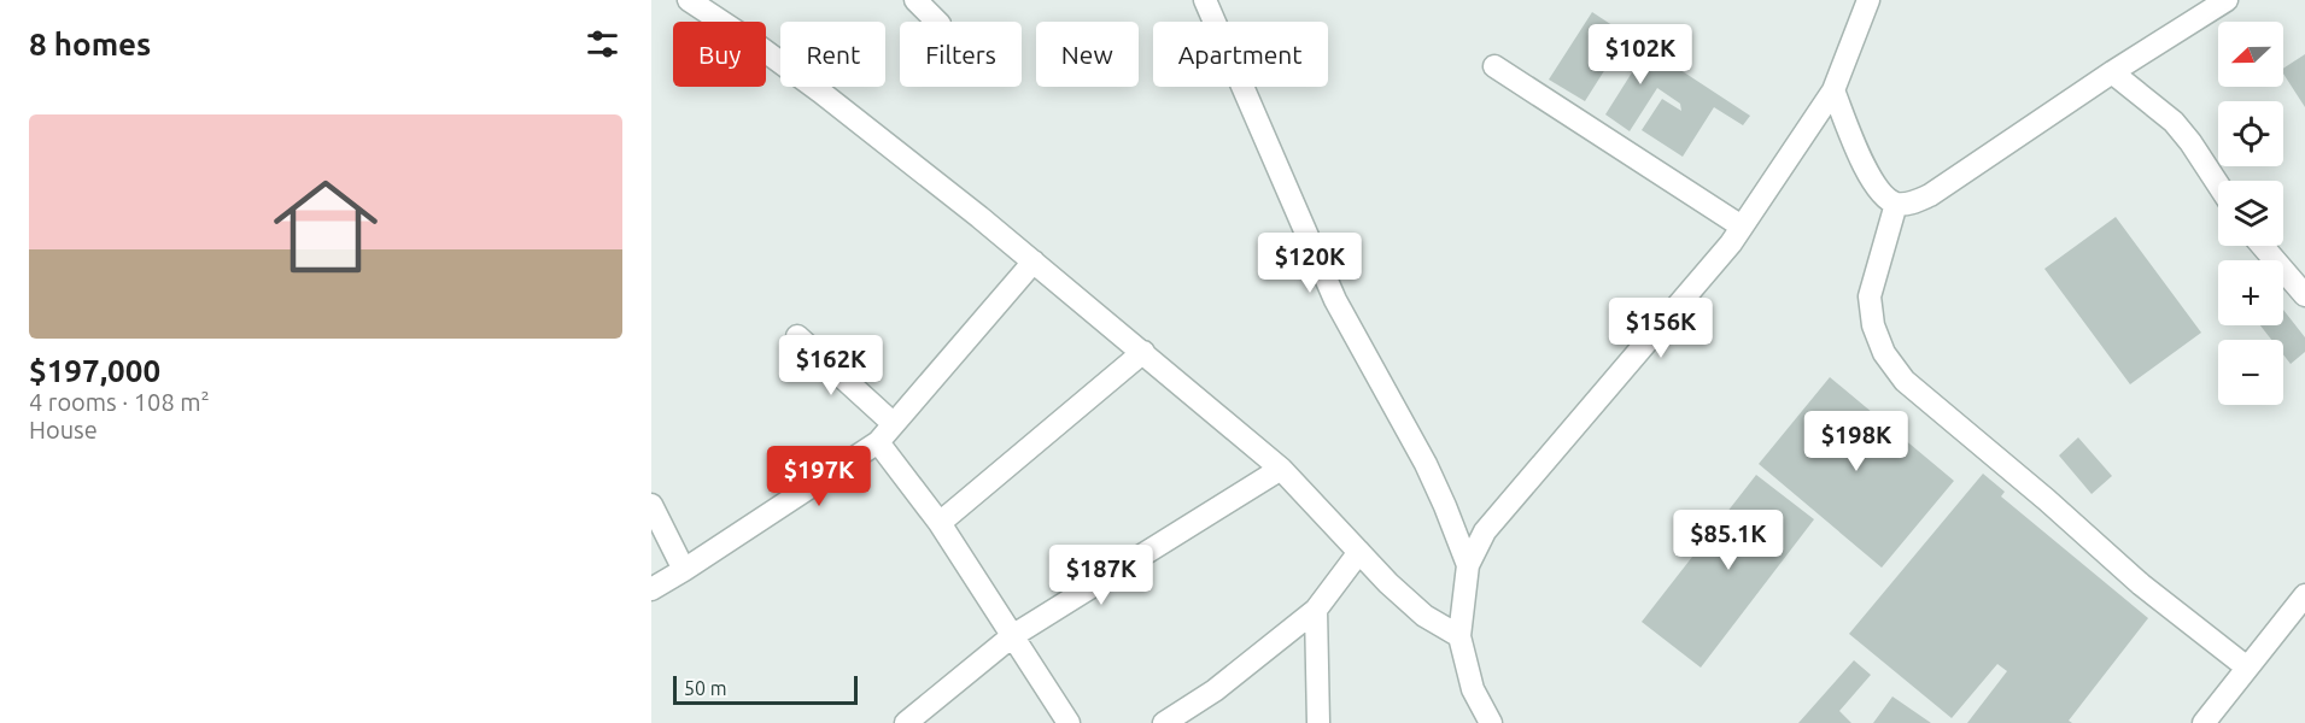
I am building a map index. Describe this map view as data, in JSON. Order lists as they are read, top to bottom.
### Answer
{
  "scale_bar": "50 m",
  "north": "left",
  "page": {
    "heading": "8 homes",
    "map_buttons": ["+", "−"],
    "chip": [
      "Buy",
      "Rent",
      "Filters",
      "New",
      "Apartment"
    ],
    "price": [
      "$102K",
      "$120K",
      "$156K",
      "$162K",
      "$198K",
      "$197K",
      "$85.1K",
      "$187K"
    ],
    "list": [
      {
        "name": "$197,000",
        "note": "4 rooms · 108 m² · House"
      }
    ],
    "scale": "50 m"
  }
}
